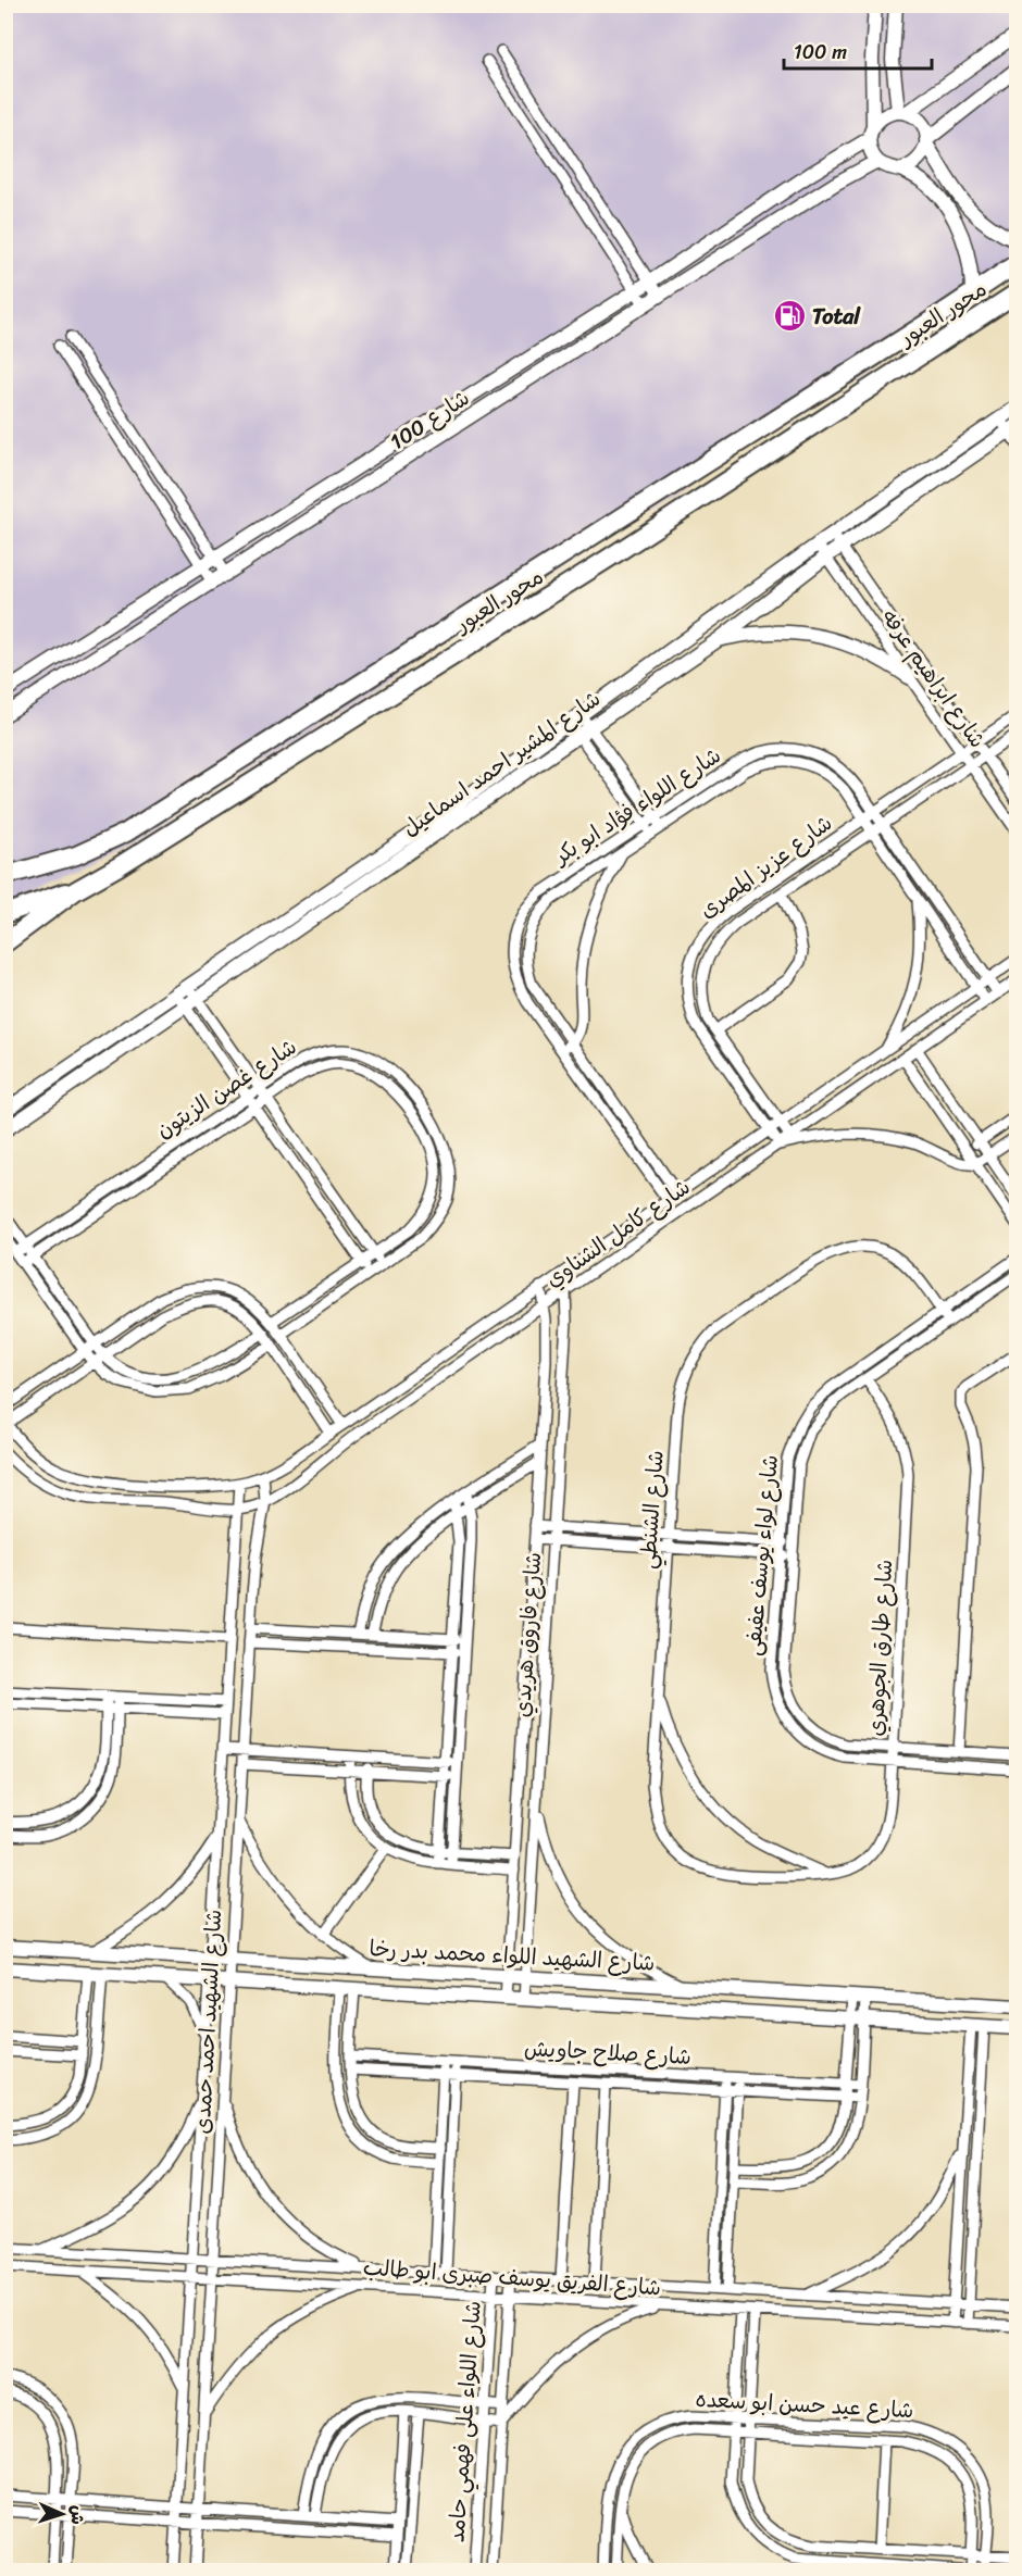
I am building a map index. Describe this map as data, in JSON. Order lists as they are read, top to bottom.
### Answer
{
  "streets": {
    "highway": ["محور العبور"],
    "street": [
      "شارع 100",
      "شارع ابراهيم عرفه",
      "شارع المشير احمد اسماعيل",
      "شارع اللواء فؤاد ابو بكر",
      "شارع عزيز المصرى",
      "شارع غصن الزيتون",
      "شارع كامل الشناوي",
      "شارع الشنطي",
      "شارع لواء يوسف عفيفى",
      "شارع فاروق هريدي",
      "شارع طارق الجوهري",
      "شارع الشهيد اللواء محمد بدر رخا",
      "شارع الشهيد احمد حمدى",
      "شارع صلاح جاويش",
      "شارع الفريق يوسف صبرى ابو طالب",
      "شارع عيد حسن ابو سعده",
      "شارع اللواء على فهمي حامد"
    ]
  },
  "crossings": [
    ["شارع ابراهيم عرفه", "شارع المشير احمد اسماعيل"],
    ["شارع ابراهيم عرفه", "شارع عزيز المصرى"],
    ["شارع اللواء فؤاد ابو بكر", "شارع عزيز المصرى"],
    ["شارع اللواء فؤاد ابو بكر", "شارع كامل الشناوي"],
    ["شارع عزيز المصرى", "شارع كامل الشناوي"],
    ["شارع كامل الشناوي", "شارع فاروق هريدي"],
    ["شارع كامل الشناوي", "شارع الشهيد احمد حمدى"],
    ["شارع الشنطي", "شارع لواء يوسف عفيفى"],
    ["شارع الشنطي", "شارع طارق الجوهري"],
    ["شارع لواء يوسف عفيفى", "شارع طارق الجوهري"],
    ["شارع فاروق هريدي", "شارع الشهيد اللواء محمد بدر رخا"],
    ["شارع الشهيد اللواء محمد بدر رخا", "شارع الشهيد احمد حمدى"],
    ["شارع الشهيد احمد حمدى", "شارع الفريق يوسف صبرى ابو طالب"],
    ["شارع الفريق يوسف صبرى ابو طالب", "شارع اللواء على فهمي حامد"]
  ],
  "places": {
    "fuel station": ["Total"]
  },
  "scale_bar": "100 m",
  "north": "right"
}
